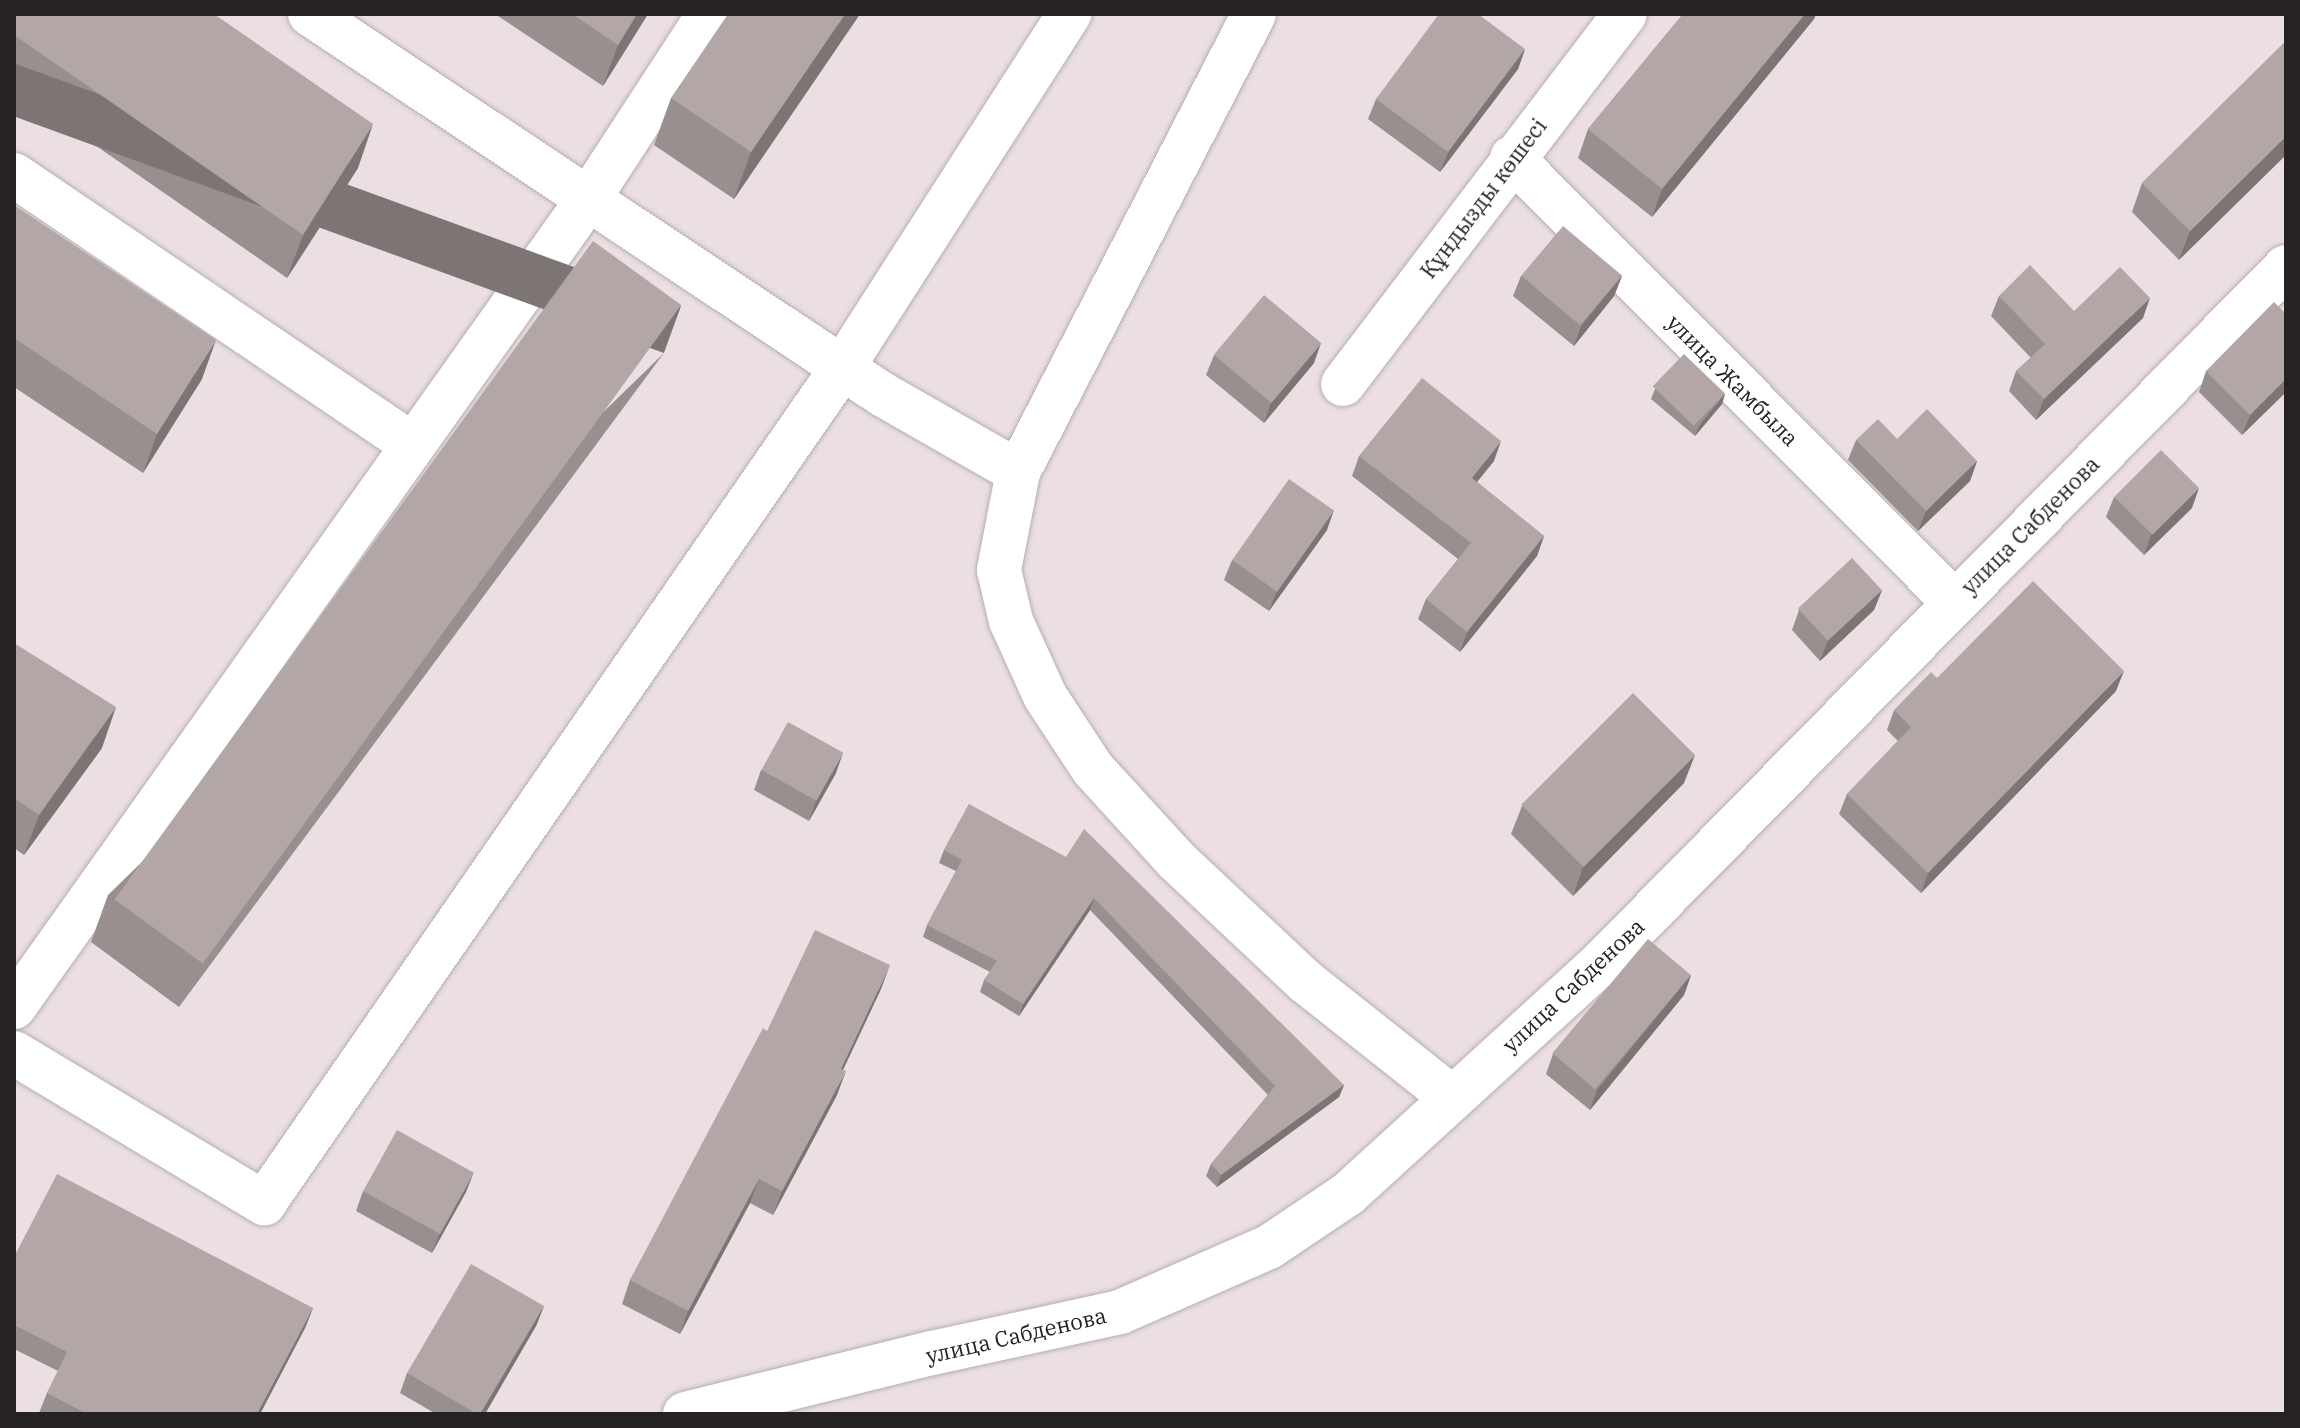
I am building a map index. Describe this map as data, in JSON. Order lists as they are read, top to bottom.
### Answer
{
  "streets": {
    "street": ["Құндызды көшесі", "улица Жамбыла", "улица Сабденова"]
  },
  "crossings": [
    ["Құндызды көшесі", "улица Жамбыла"],
    ["улица Жамбыла", "улица Сабденова"]
  ]
}
